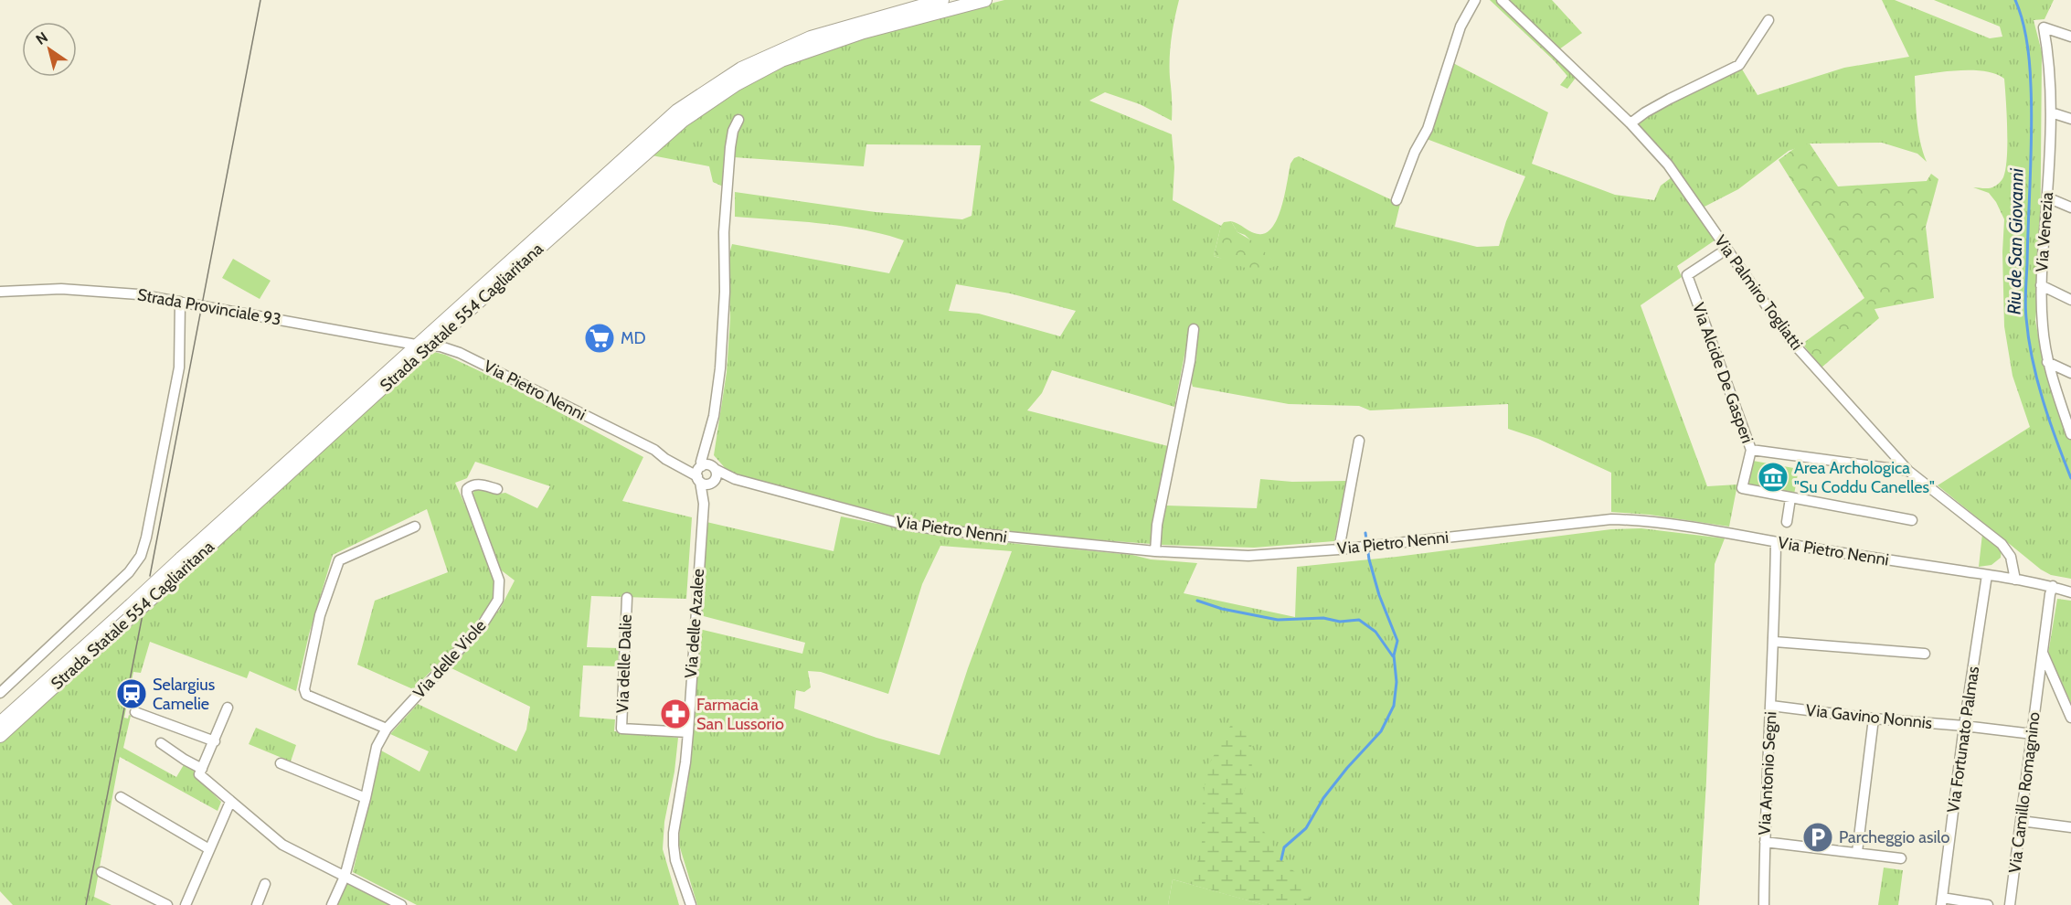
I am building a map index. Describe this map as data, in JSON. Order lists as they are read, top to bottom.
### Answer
{
  "streets": {
    "main road": ["Strada Statale 554 Cagliaritana"],
    "street": [
      "Via Venezia",
      "Via Palmiro Togliatti",
      "Strada Provinciale 93",
      "Via Alcide De Gasperi",
      "Via Pietro Nenni",
      "Via delle Azalee",
      "Via delle Viole",
      "Via delle Dalie",
      "Via Gavino Nonnis",
      "Via Fortunato Palmas",
      "Via Antonio Segni",
      "Via Camillo Romagnino"
    ]
  },
  "crossings": [
    ["Via Palmiro Togliatti", "Via Alcide De Gasperi"],
    ["Via Palmiro Togliatti", "Via Pietro Nenni"],
    ["Strada Provinciale 93", "Strada Statale 554 Cagliaritana"],
    ["Strada Provinciale 93", "Via Pietro Nenni"],
    ["Strada Statale 554 Cagliaritana", "Via Pietro Nenni"],
    ["Via Pietro Nenni", "Via delle Azalee"],
    ["Via Pietro Nenni", "Via Fortunato Palmas"],
    ["Via Pietro Nenni", "Via Antonio Segni"],
    ["Via Pietro Nenni", "Via Camillo Romagnino"],
    ["Via delle Azalee", "Via delle Dalie"],
    ["Via Gavino Nonnis", "Via Fortunato Palmas"],
    ["Via Gavino Nonnis", "Via Antonio Segni"],
    ["Via Gavino Nonnis", "Via Camillo Romagnino"]
  ],
  "water": ["Riu de San Giovanni"],
  "places": {
    "supermarket": ["MD"],
    "museum": ["Area Archologica \"Su Coddu Canelles\""],
    "station": ["Selargius Camelie"],
    "pharmacy": ["Farmacia San Lussorio"],
    "parking": ["Parcheggio asilo"]
  },
  "north": "top left"
}
